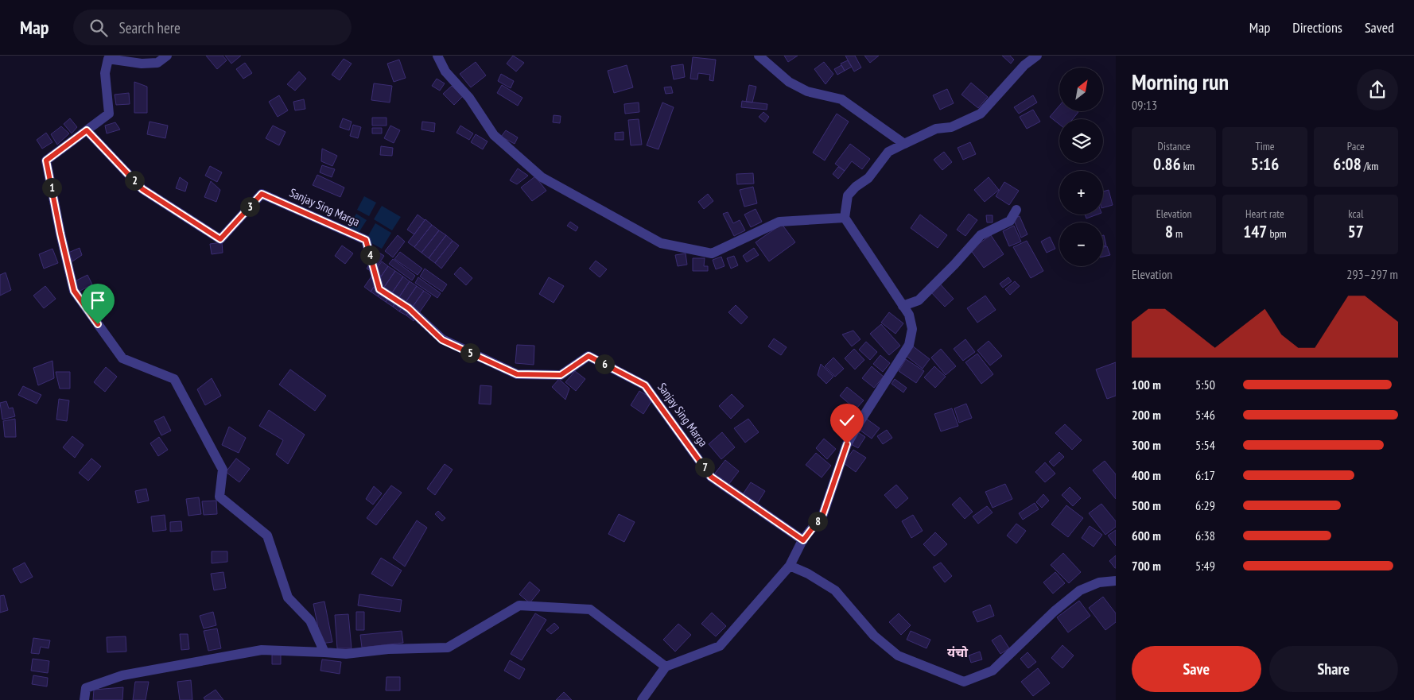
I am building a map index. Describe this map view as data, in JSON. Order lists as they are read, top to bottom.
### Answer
{
  "streets": {
    "street": ["Sanjay Sing Marga"]
  },
  "districts": ["यंचो"],
  "north": "top right",
  "page": {
    "header": "Map",
    "search": "Search here",
    "nav": ["Map", "Directions", "Saved"],
    "heading": ["Morning run", "09:13"],
    "map_buttons": ["+", "−"],
    "stats": [
      ["Distance", "0.86 km"],
      ["Time", "5:16"],
      ["Pace", "6:08 /km"],
      ["Elevation", "8 m"],
      ["Heart rate", "147 bpm"],
      ["kcal", "57"]
    ],
    "pins": [
      "2",
      "1",
      "3",
      "4",
      "5",
      "6",
      "7",
      "8"
    ],
    "chart": ["Elevation", "293–297 m"],
    "list": [
      {
        "name": "100 m",
        "note": "5:50"
      },
      {
        "name": "200 m",
        "note": "5:46"
      },
      {
        "name": "300 m",
        "note": "5:54"
      },
      {
        "name": "400 m",
        "note": "6:17"
      },
      {
        "name": "500 m",
        "note": "6:29"
      },
      {
        "name": "600 m",
        "note": "6:38"
      },
      {
        "name": "700 m",
        "note": "5:49"
      }
    ],
    "buttons": ["Save", "Share"]
  }
}
